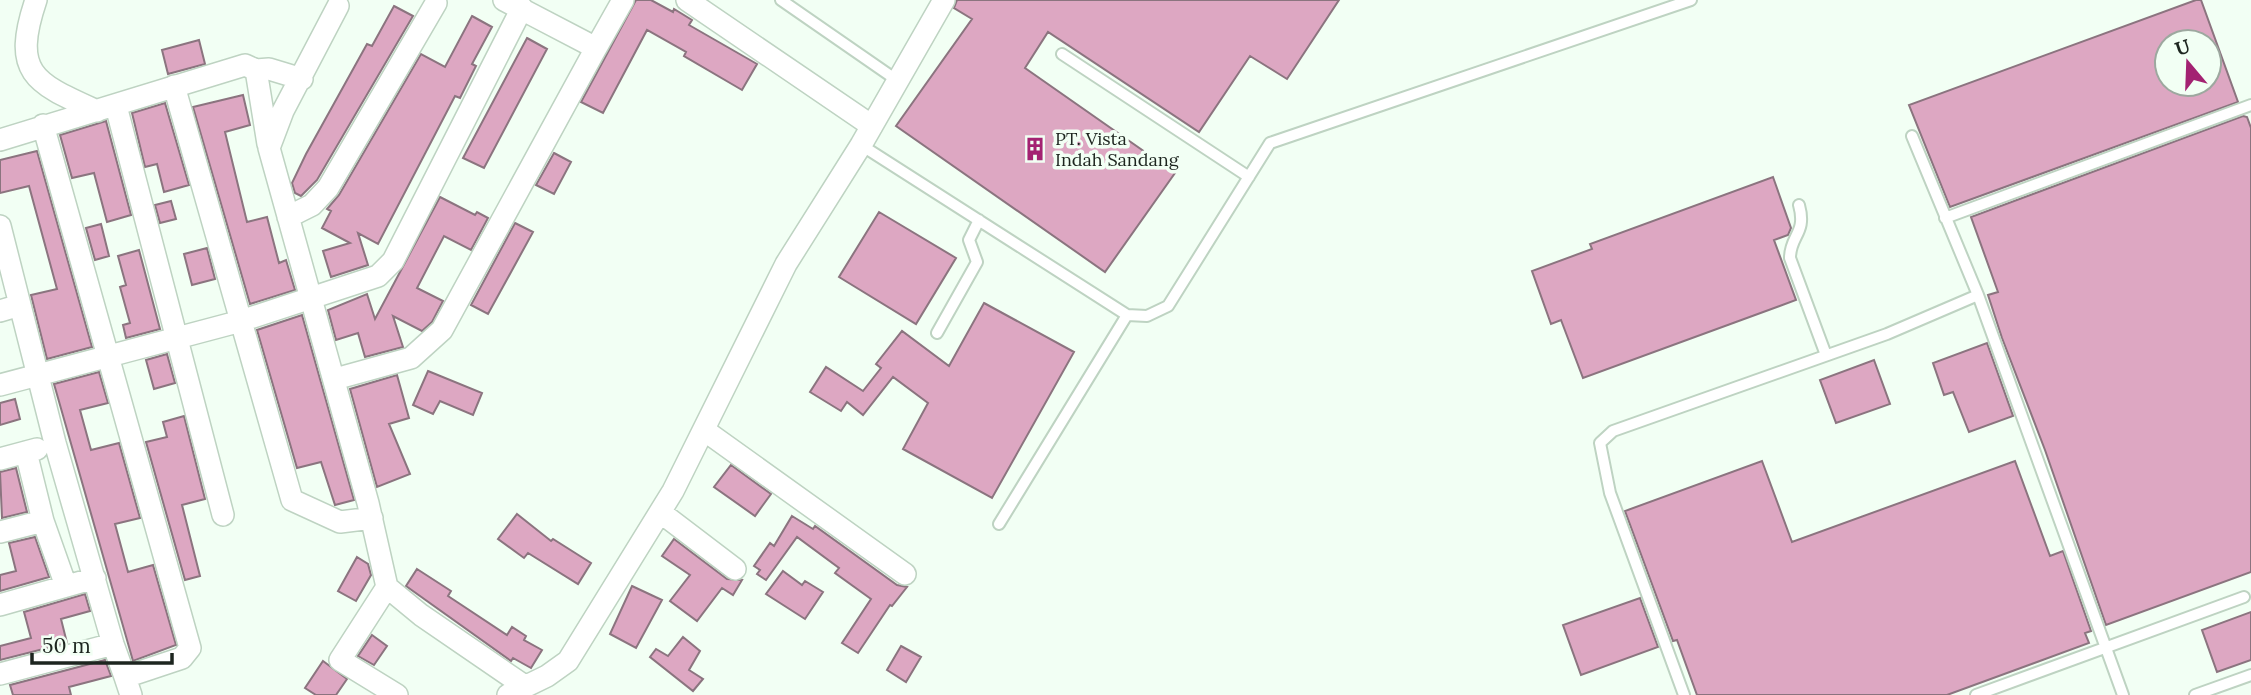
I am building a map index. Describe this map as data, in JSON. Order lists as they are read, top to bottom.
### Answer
{
  "places": {
    "building": ["PT. Vista Indah Sandang"]
  },
  "scale_bar": "50 m",
  "north": "top"
}
